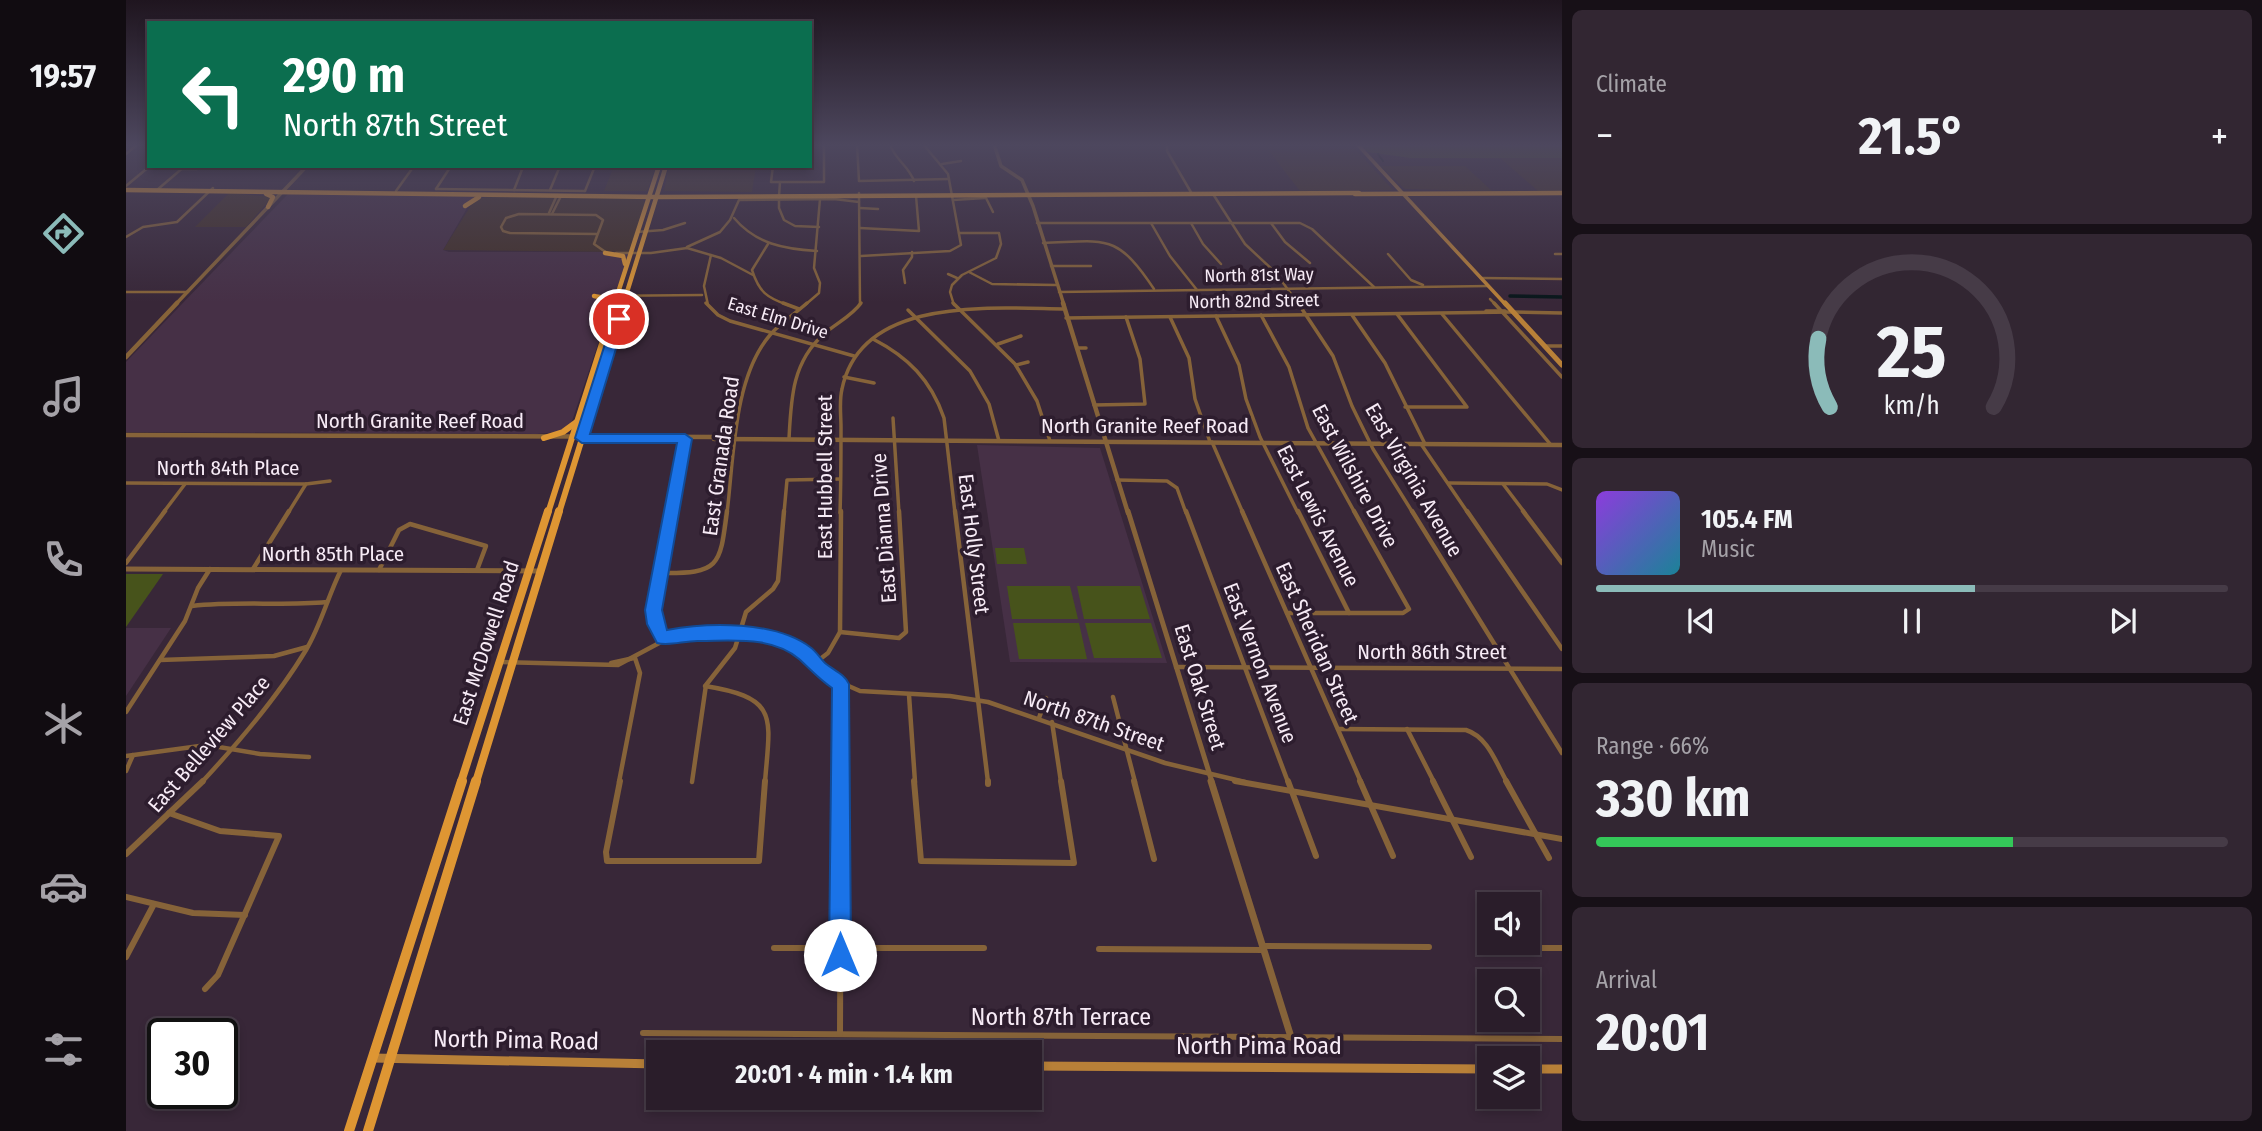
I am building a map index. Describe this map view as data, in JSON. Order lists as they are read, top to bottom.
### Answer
{
  "streets": {
    "main road": ["East McDowell Road", "North Pima Road"],
    "street": [
      "North 81st Way",
      "North 82nd Street",
      "East Elm Drive",
      "North Granite Reef Road",
      "East Granada Road",
      "North 84th Place",
      "East Wilshire Drive",
      "East Hubbell Street",
      "East Virginia Avenue",
      "East Lewis Avenue",
      "East Dianna Drive",
      "East Holly Street",
      "North 85th Place",
      "East Sheridan Street",
      "North 86th Street",
      "East Vernon Avenue",
      "East Oak Street",
      "North 87th Street",
      "East Belleview Place",
      "North 87th Terrace"
    ]
  },
  "crossings": [
    ["North 81st Way", "East Virginia Avenue"],
    ["North 81st Way", "East Oak Street"],
    ["North 82nd Street", "East Wilshire Drive"],
    ["North 82nd Street", "East Virginia Avenue"],
    ["North 82nd Street", "East Lewis Avenue"],
    ["North 82nd Street", "East Sheridan Street"],
    ["North 82nd Street", "East Oak Street"],
    ["East Elm Drive", "East Granada Road"],
    ["East Elm Drive", "East Hubbell Street"],
    ["North Granite Reef Road", "East Granada Road"],
    ["North Granite Reef Road", "East Wilshire Drive"],
    ["North Granite Reef Road", "East Hubbell Street"],
    ["North Granite Reef Road", "East Virginia Avenue"],
    ["North Granite Reef Road", "East Lewis Avenue"],
    ["North Granite Reef Road", "East Dianna Drive"],
    ["North Granite Reef Road", "East Holly Street"],
    ["North Granite Reef Road", "East McDowell Road"],
    ["North Granite Reef Road", "East Sheridan Street"],
    ["North Granite Reef Road", "East Oak Street"],
    ["East Wilshire Drive", "East Lewis Avenue"],
    ["East Hubbell Street", "East Dianna Drive"],
    ["East Hubbell Street", "East Holly Street"],
    ["East Virginia Avenue", "North 86th Street"],
    ["East Holly Street", "North 87th Street"],
    ["North 85th Place", "East McDowell Road"],
    ["North 85th Place", "East Belleview Place"],
    ["East McDowell Road", "North 87th Street"],
    ["East McDowell Road", "North Pima Road"],
    ["East Sheridan Street", "North 86th Street"],
    ["East Sheridan Street", "North 87th Street"],
    ["North 86th Street", "East Vernon Avenue"],
    ["North 86th Street", "East Oak Street"],
    ["East Vernon Avenue", "East Oak Street"],
    ["East Vernon Avenue", "North 87th Street"],
    ["East Oak Street", "North 87th Street"],
    ["East Oak Street", "North 87th Terrace"]
  ],
  "page": {
    "tabs": "19:57",
    "tile": [
      "Climate",
      ["Range · 66%", "330 km"],
      ["Arrival", "20:01"]
    ],
    "turn": ["290 m", "North 87th Street"],
    "heat": ["−", "21.5°", "+"],
    "song": ["105.4 FM", "Music"],
    "limit": "30",
    "trip": "20:01 · 4 min · 1.4 km",
    "gauge": ["25", "km/h"]
  }
}
